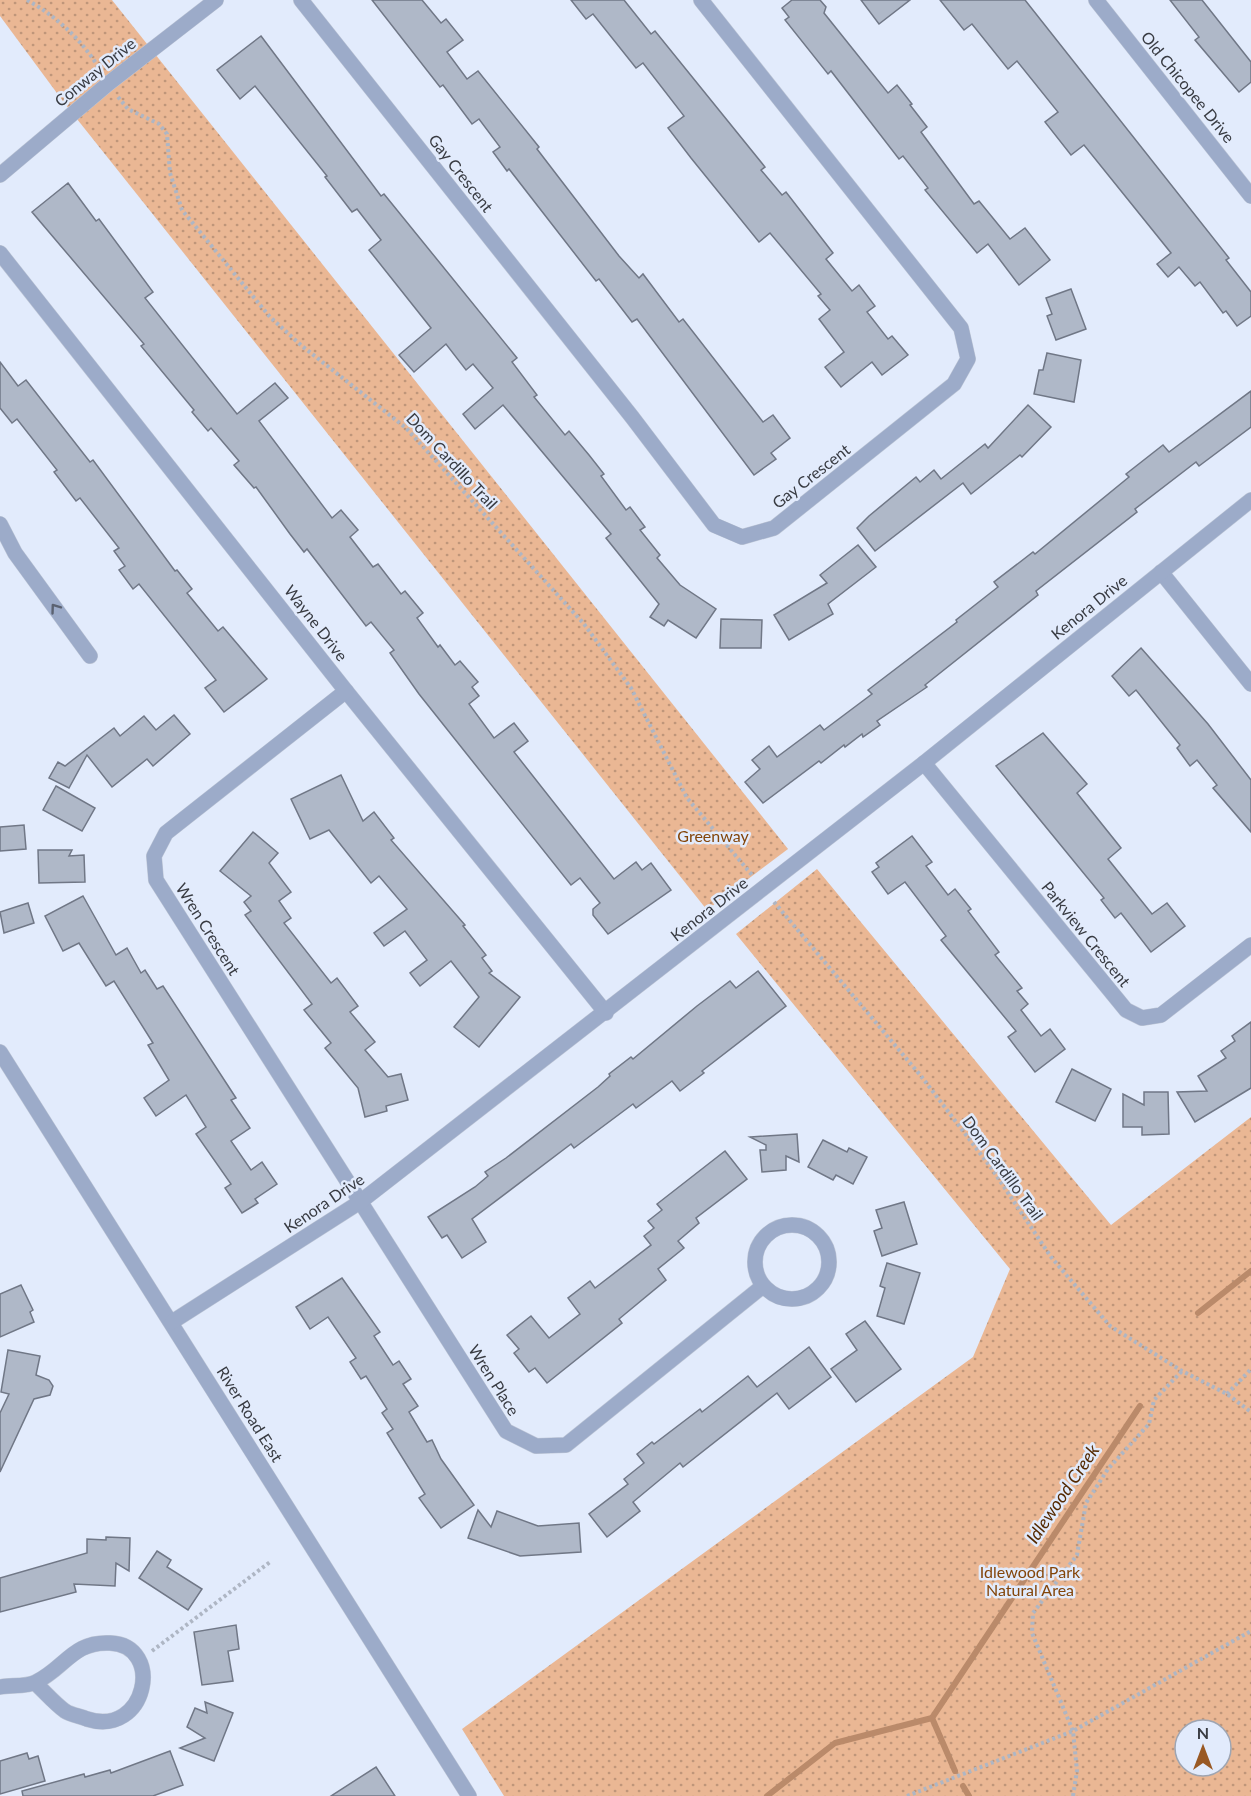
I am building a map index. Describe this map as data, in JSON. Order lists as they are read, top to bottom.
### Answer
{
  "streets": {
    "street": [
      "Conway Drive",
      "Old Chicopee Drive",
      "Gay Crescent",
      "Kenora Drive",
      "Wayne Drive",
      "Wren Crescent",
      "Parkview Crescent",
      "Wren Place",
      "River Road East"
    ],
    "path": ["Dom Cardillo Trail"]
  },
  "crossings": [
    ["Kenora Drive", "Wayne Drive"],
    ["Kenora Drive", "Wren Crescent"],
    ["Kenora Drive", "Parkview Crescent"],
    ["Kenora Drive", "Wren Place"],
    ["Kenora Drive", "River Road East"],
    ["Wayne Drive", "Wren Crescent"],
    ["Wren Crescent", "Wren Place"]
  ],
  "water": ["Idlewood Creek"],
  "parks": ["Greenway", "Idlewood Park Natural Area"],
  "north": "top"
}
